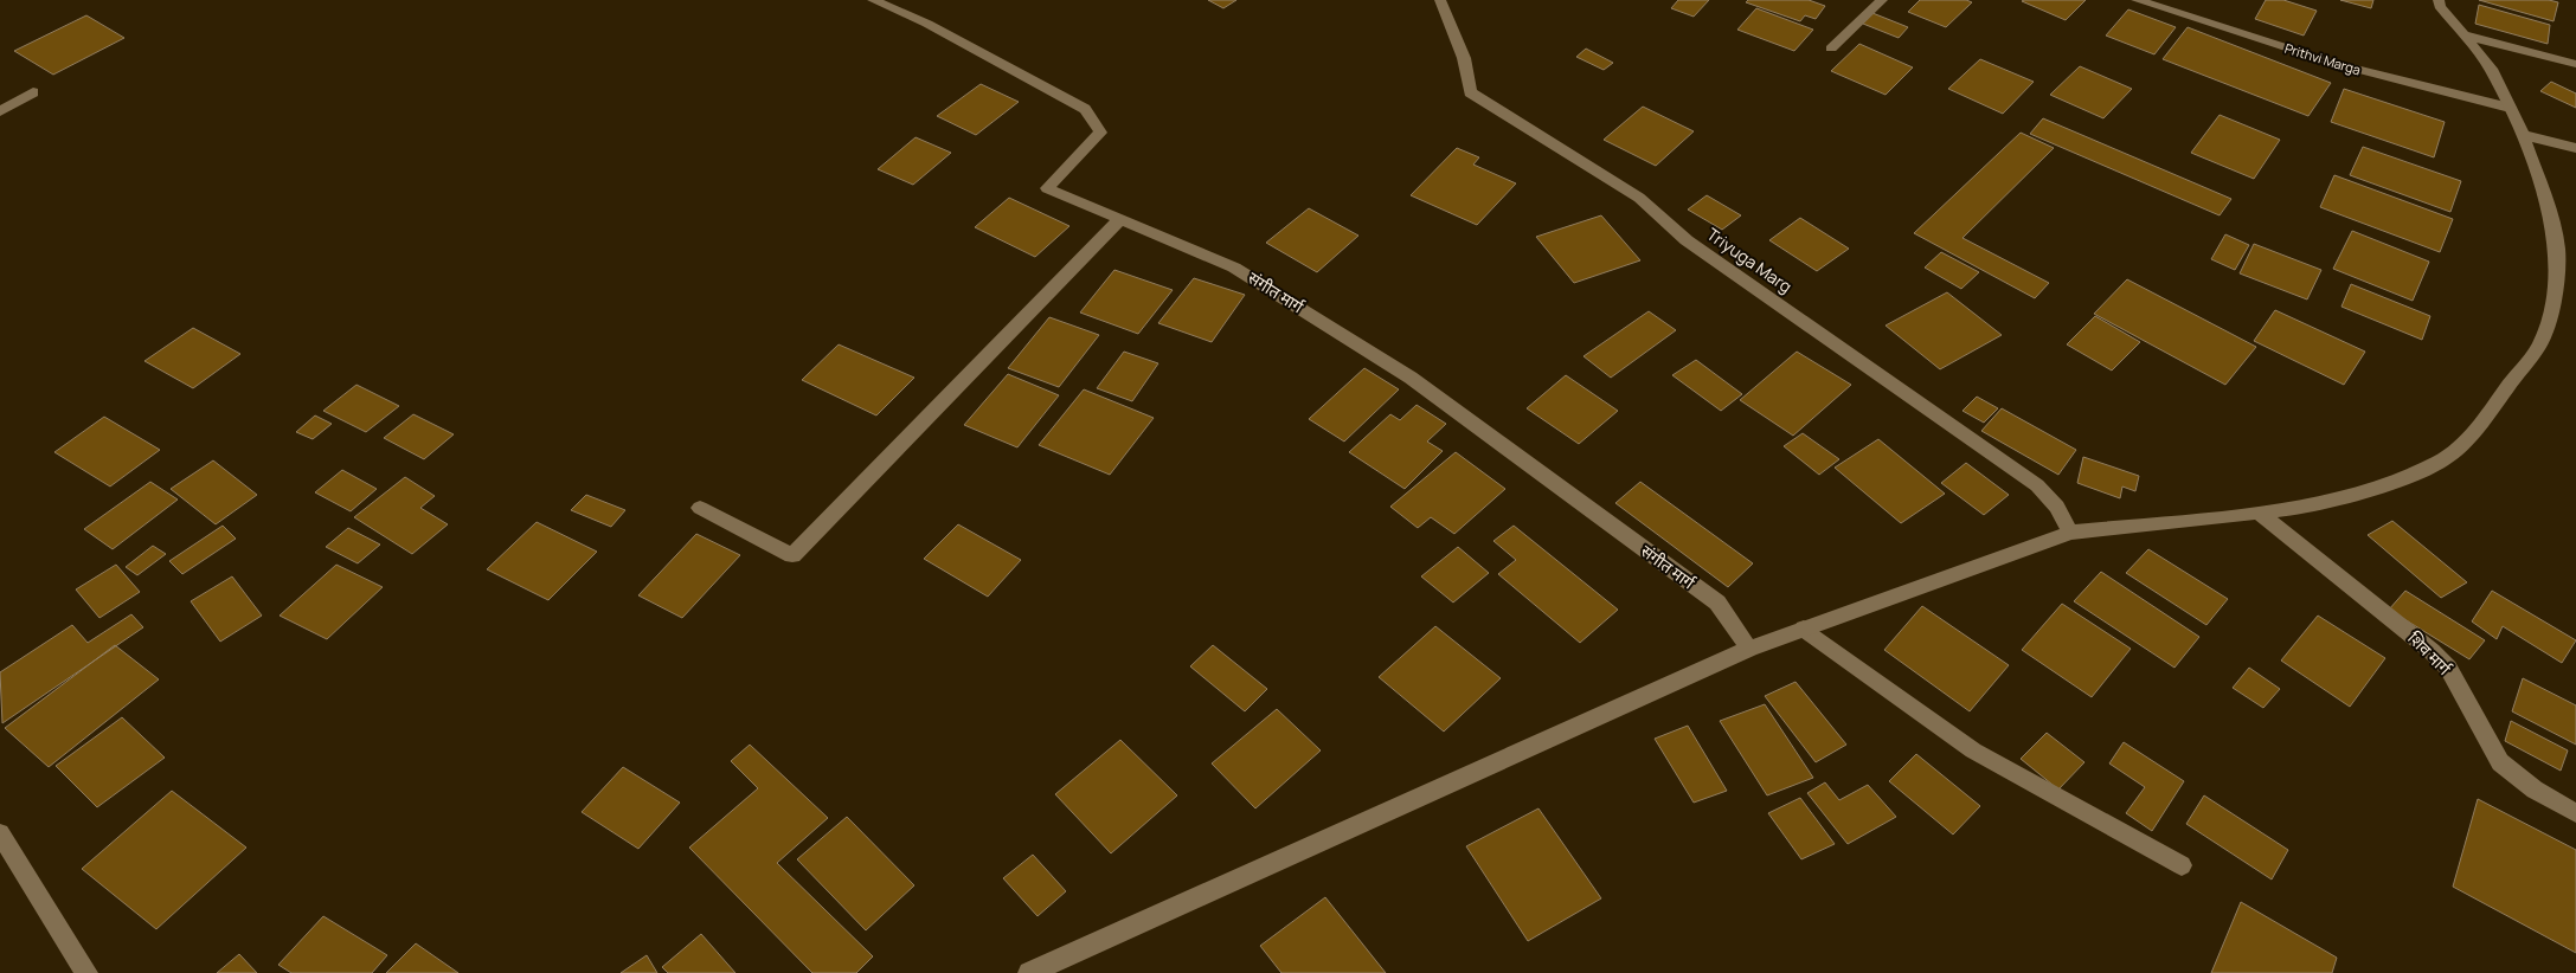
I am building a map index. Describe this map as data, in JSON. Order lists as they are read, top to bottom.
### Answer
{
  "streets": {
    "street": [
      "Prithvi Marga",
      "Triyuga Marg",
      "संगीत मार्ग",
      "शिव मार्ग"
    ]
  }
}
